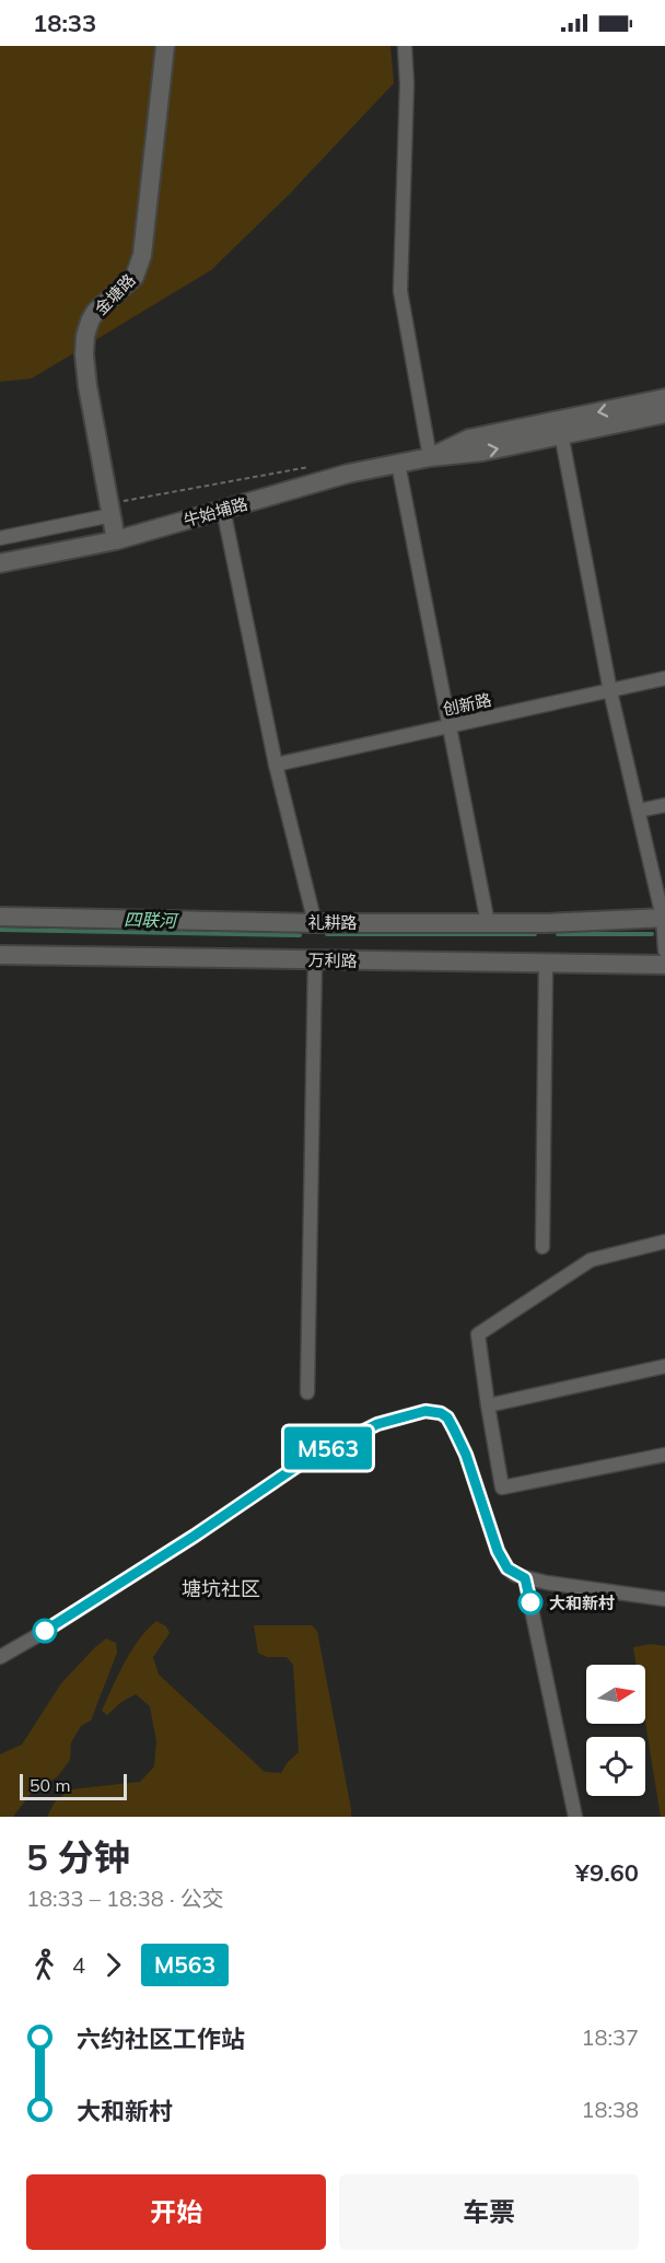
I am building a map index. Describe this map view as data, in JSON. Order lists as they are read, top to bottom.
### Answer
{
  "streets": {
    "street": [
      "金塘路",
      "牛始埔路",
      "创新路",
      "礼耕路",
      "万利路"
    ]
  },
  "crossings": [
    ["金塘路", "牛始埔路"]
  ],
  "districts": ["塘坑社区"],
  "water": ["四联河"],
  "places": ["大和新村"],
  "lines": ["bus line M563"],
  "scale_bar": "50 m",
  "north": "right",
  "page": {
    "status": "18:33",
    "on_map": "M563",
    "scale": "50 m",
    "heading": ["5 分钟", "18:33 – 18:38 · 公交", "¥9.60"],
    "legs": ["4", "M563"],
    "list": [
      {
        "name": "六约社区工作站",
        "value": "18:37"
      },
      {
        "name": "大和新村",
        "value": "18:38"
      }
    ],
    "buttons": ["开始", "车票"]
  }
}
